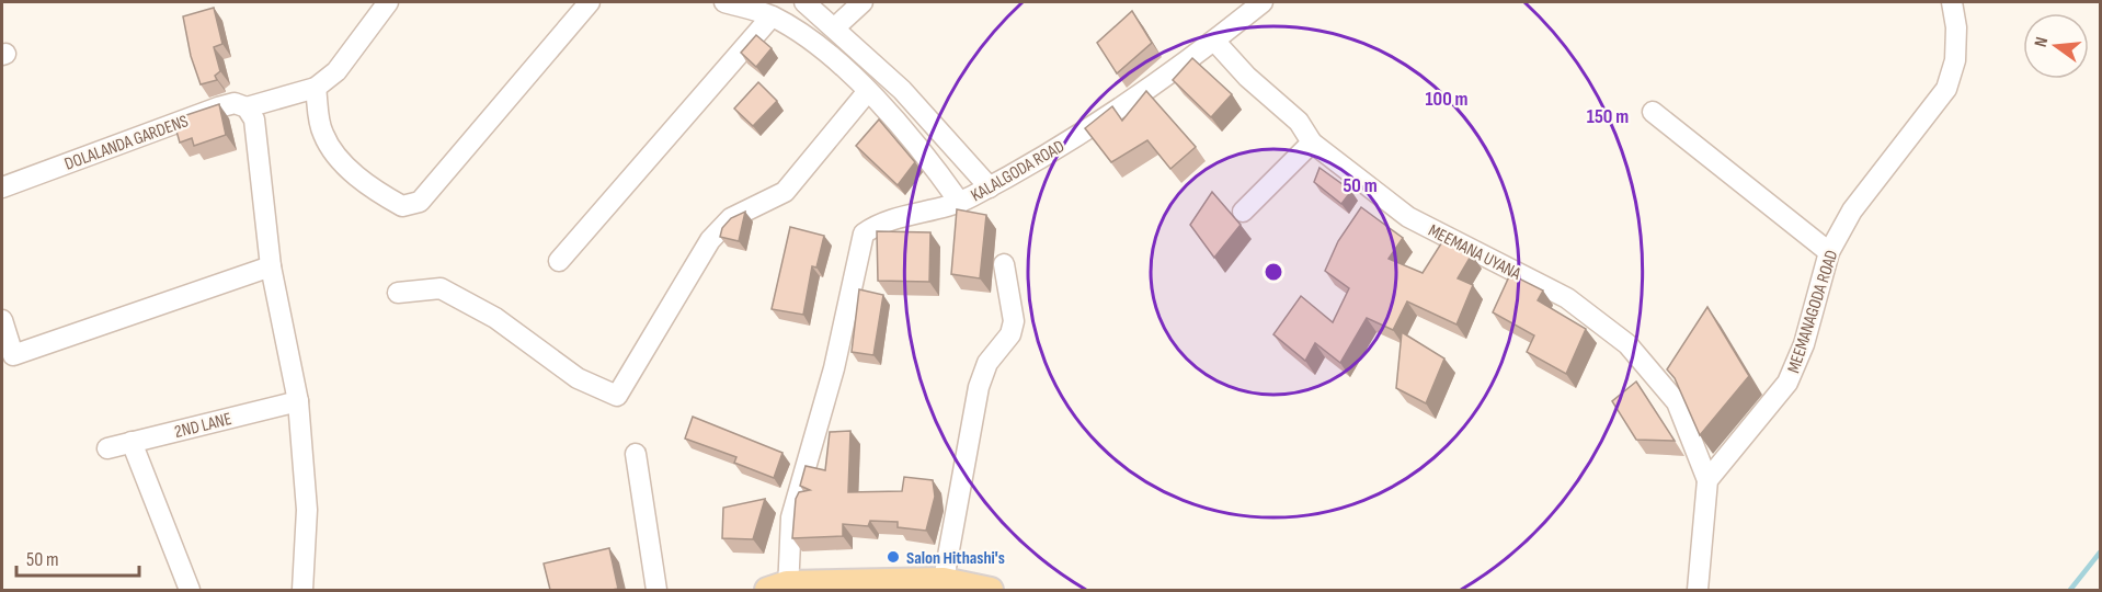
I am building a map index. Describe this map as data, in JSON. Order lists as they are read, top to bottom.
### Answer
{
  "streets": {
    "street": [
      "DOLALANDA GARDENS",
      "KALALGODA ROAD",
      "MEEMANA UYANA",
      "MEEMANAGODA ROAD",
      "2ND LANE"
    ]
  },
  "crossings": [
    ["KALALGODA ROAD", "MEEMANA UYANA"],
    ["MEEMANA UYANA", "MEEMANAGODA ROAD"]
  ],
  "places": ["Salon Hithashi's"],
  "scale_bar": "50 m",
  "north": "left",
  "rings": ["100 m", "150 m", "50 m"]
}
